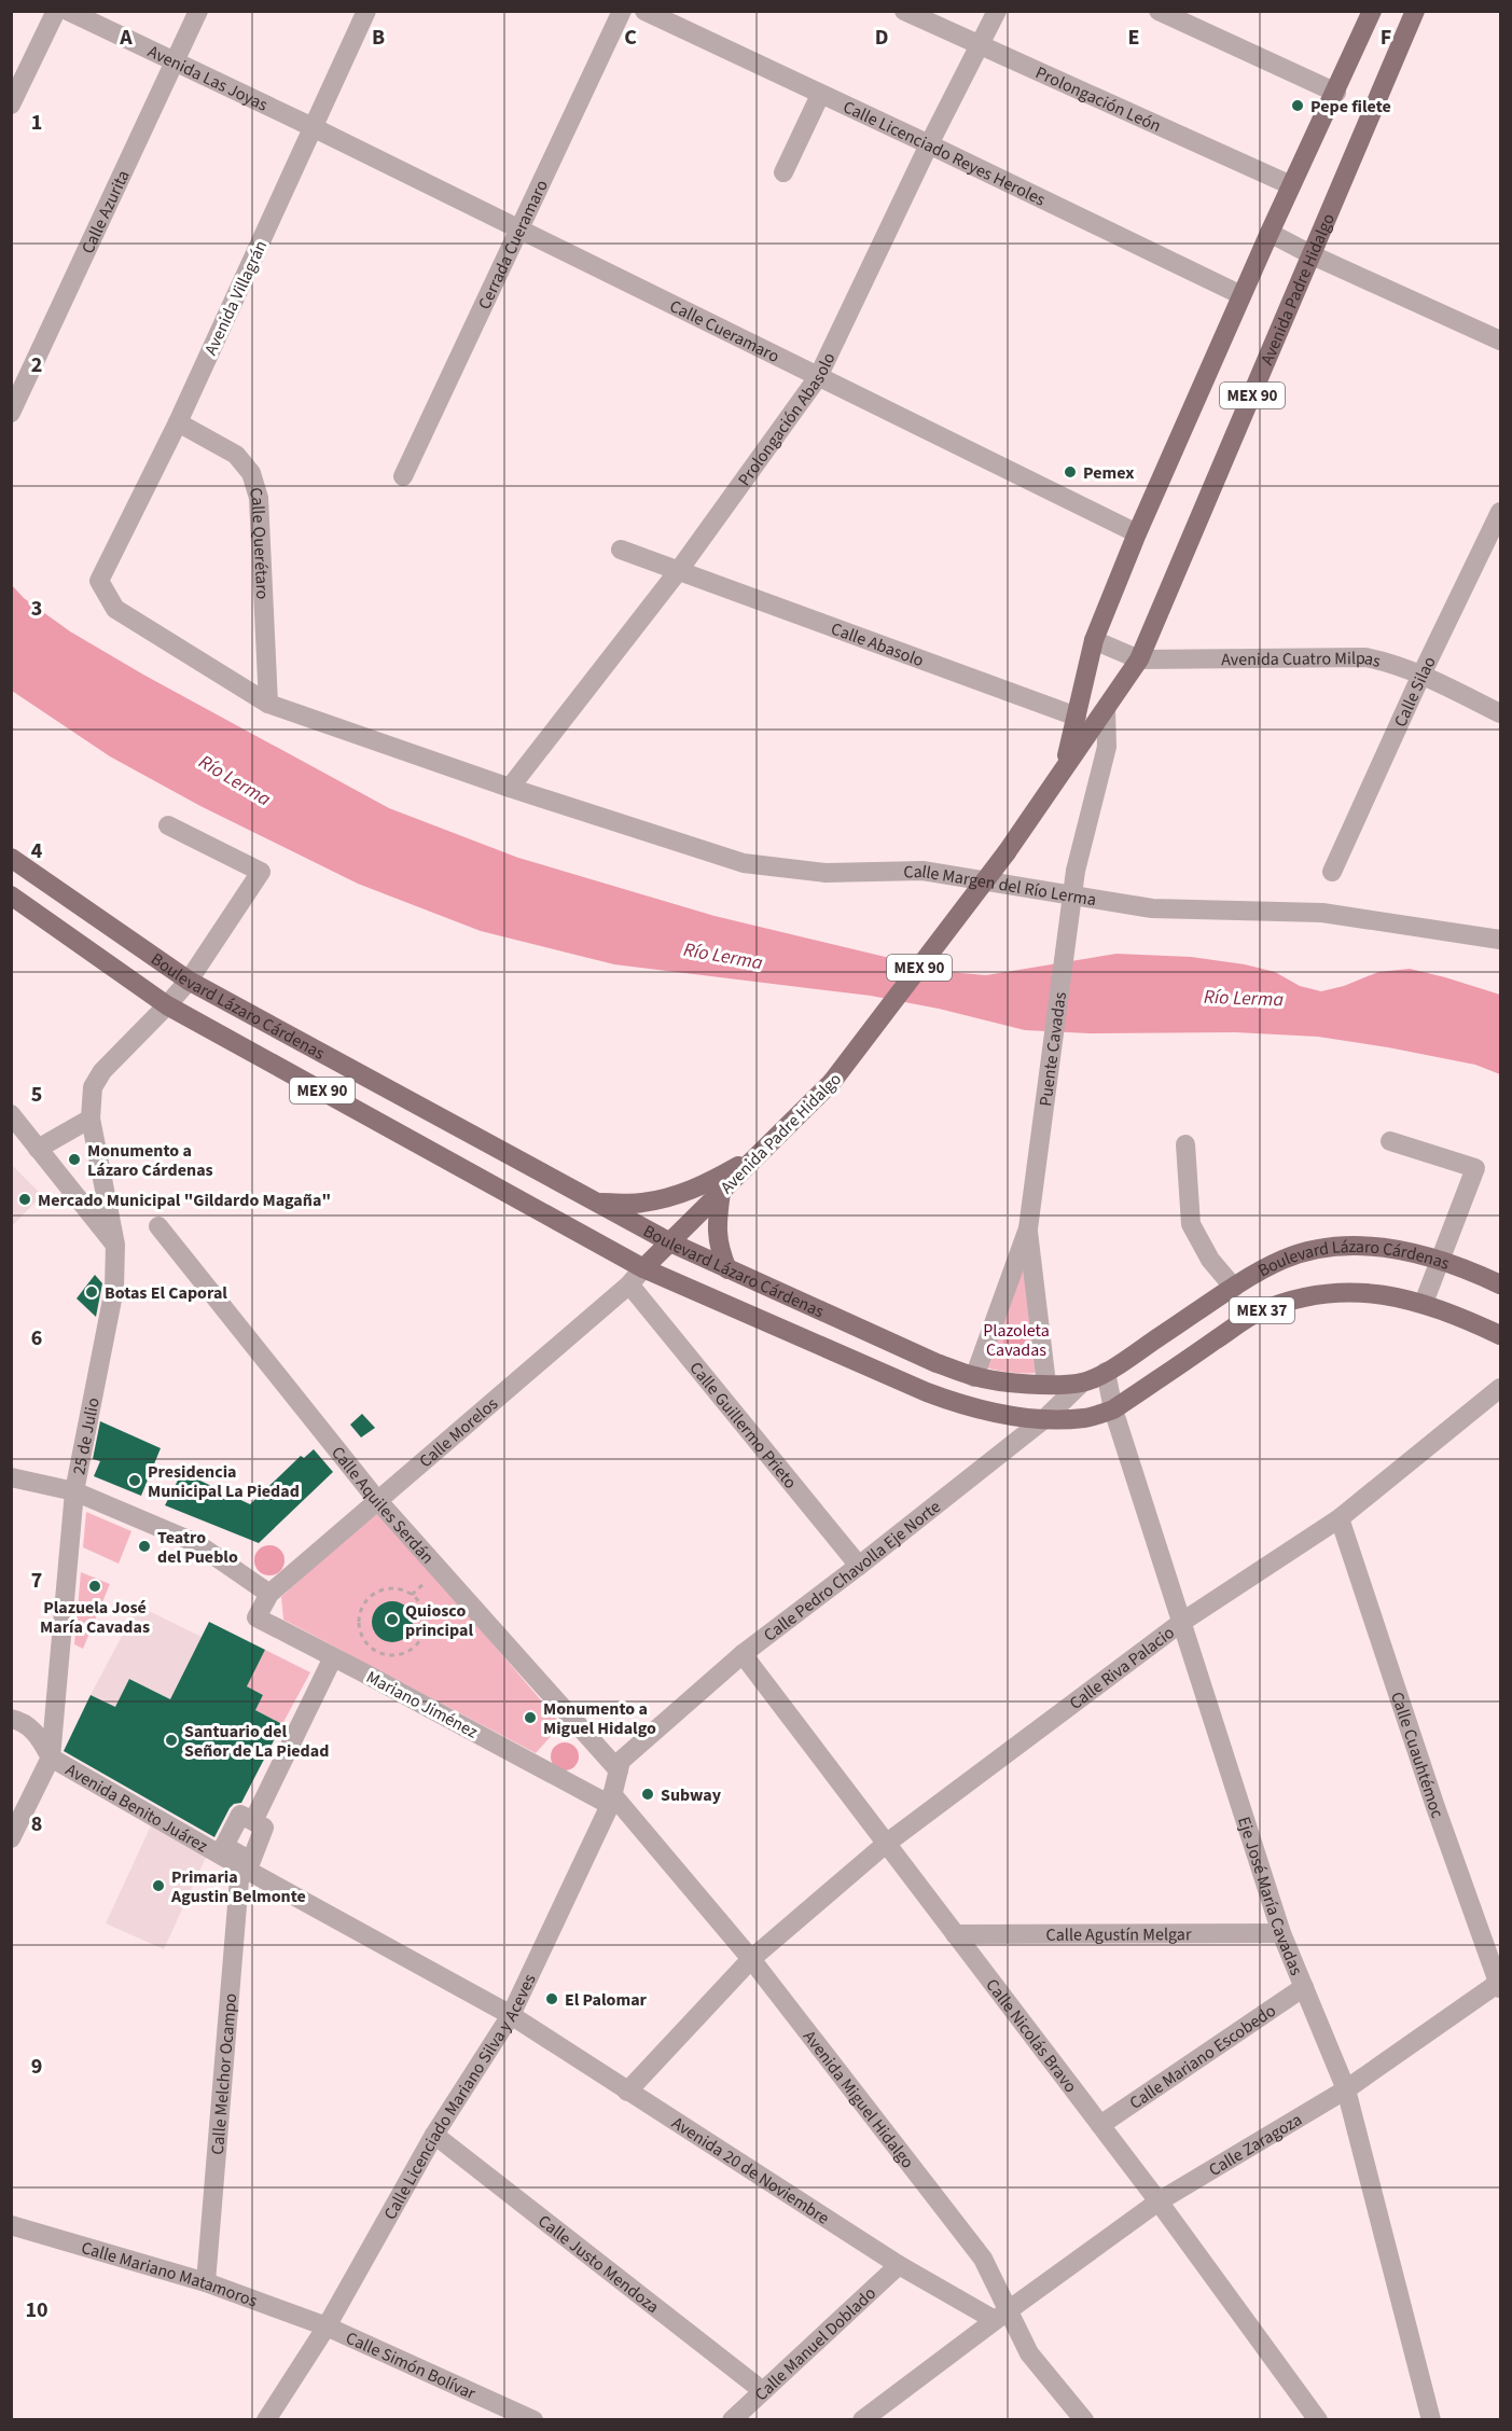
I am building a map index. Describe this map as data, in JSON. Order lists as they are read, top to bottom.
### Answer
{
  "streets": {
    "main road": [
      "Avenida Padre Hidalgo",
      "MEX 90",
      "Boulevard Lázaro Cárdenas",
      "MEX 37"
    ],
    "street": [
      "Avenida Las Joyas",
      "Prolongación León",
      "Calle Licenciado Reyes Heroles",
      "Calle Azurita",
      "Cerrada Cueramaro",
      "Avenida Villagrán",
      "Calle Cueramaro",
      "Prolongación Abasolo",
      "Calle Querétaro",
      "Calle Abasolo",
      "Avenida Cuatro Milpas",
      "Calle Silao",
      "Calle Margen del Río Lerma",
      "Puente Cavadas",
      "Calle Guillermo Prieto",
      "Calle Morelos",
      "25 de Julio",
      "Calle Aquiles Serdán",
      "Calle Pedro Chavolla Eje Norte",
      "Calle Riva Palacio",
      "Mariano Jiménez",
      "Calle Cuauhtémoc",
      "Avenida Benito Juárez",
      "Eje José María Cavadas",
      "Calle Agustín Melgar",
      "Calle Nicolás Bravo",
      "Calle Mariano Escobedo",
      "Calle Melchor Ocampo",
      "Calle Licenciado Mariano Silva y Aceves",
      "Avenida Miguel Hidalgo",
      "Calle Zaragoza",
      "Avenida 20 de Noviembre",
      "Calle Justo Mendoza",
      "Calle Mariano Matamoros",
      "Calle Manuel Doblado",
      "Calle Simón Bolívar"
    ]
  },
  "crossings": [
    ["Avenida Las Joyas", "Calle Azurita"],
    ["Avenida Las Joyas", "Avenida Villagrán"],
    ["Avenida Las Joyas", "Calle Cueramaro"],
    ["Prolongación León", "Avenida Padre Hidalgo"],
    ["Prolongación León", "Prolongación Abasolo"],
    ["Calle Licenciado Reyes Heroles", "Avenida Padre Hidalgo"],
    ["Calle Licenciado Reyes Heroles", "Prolongación Abasolo"],
    ["Cerrada Cueramaro", "Calle Cueramaro"],
    ["Avenida Padre Hidalgo", "Calle Cueramaro"],
    ["Avenida Padre Hidalgo", "MEX 90"],
    ["Avenida Padre Hidalgo", "Calle Abasolo"],
    ["Avenida Padre Hidalgo", "Avenida Cuatro Milpas"],
    ["Avenida Padre Hidalgo", "Boulevard Lázaro Cárdenas"],
    ["Avenida Padre Hidalgo", "Puente Cavadas"],
    ["Avenida Padre Hidalgo", "Calle Morelos"],
    ["Avenida Villagrán", "Calle Cueramaro"],
    ["Avenida Villagrán", "Calle Querétaro"],
    ["Calle Cueramaro", "Prolongación Abasolo"],
    ["MEX 90", "Boulevard Lázaro Cárdenas"],
    ["Prolongación Abasolo", "Calle Abasolo"],
    ["Prolongación Abasolo", "Calle Margen del Río Lerma"],
    ["Avenida Cuatro Milpas", "Calle Silao"],
    ["Boulevard Lázaro Cárdenas", "Calle Morelos"],
    ["Boulevard Lázaro Cárdenas", "25 de Julio"],
    ["Boulevard Lázaro Cárdenas", "Calle Pedro Chavolla Eje Norte"],
    ["Boulevard Lázaro Cárdenas", "Eje José María Cavadas"],
    ["Calle Guillermo Prieto", "Calle Morelos"],
    ["Calle Guillermo Prieto", "Calle Pedro Chavolla Eje Norte"],
    ["Calle Morelos", "Calle Aquiles Serdán"],
    ["Calle Morelos", "Mariano Jiménez"],
    ["25 de Julio", "Avenida Benito Juárez"],
    ["Calle Aquiles Serdán", "Calle Pedro Chavolla Eje Norte"],
    ["Calle Aquiles Serdán", "Calle Licenciado Mariano Silva y Aceves"],
    ["Calle Pedro Chavolla Eje Norte", "Calle Nicolás Bravo"],
    ["Calle Pedro Chavolla Eje Norte", "Calle Licenciado Mariano Silva y Aceves"],
    ["Calle Riva Palacio", "Calle Cuauhtémoc"],
    ["Calle Riva Palacio", "Eje José María Cavadas"],
    ["Calle Riva Palacio", "Calle Nicolás Bravo"],
    ["Calle Riva Palacio", "Avenida Miguel Hidalgo"],
    ["Calle Riva Palacio", "Avenida 20 de Noviembre"],
    ["Mariano Jiménez", "Calle Melchor Ocampo"],
    ["Mariano Jiménez", "Calle Licenciado Mariano Silva y Aceves"],
    ["Mariano Jiménez", "Avenida Miguel Hidalgo"],
    ["Calle Cuauhtémoc", "Calle Zaragoza"],
    ["Avenida Benito Juárez", "Calle Melchor Ocampo"],
    ["Avenida Benito Juárez", "Calle Licenciado Mariano Silva y Aceves"],
    ["Avenida Benito Juárez", "Avenida 20 de Noviembre"],
    ["Eje José María Cavadas", "Calle Agustín Melgar"],
    ["Eje José María Cavadas", "Calle Mariano Escobedo"],
    ["Eje José María Cavadas", "Calle Zaragoza"],
    ["Calle Agustín Melgar", "Calle Nicolás Bravo"],
    ["Calle Nicolás Bravo", "Calle Mariano Escobedo"],
    ["Calle Nicolás Bravo", "Calle Zaragoza"],
    ["Calle Melchor Ocampo", "Calle Mariano Matamoros"],
    ["Calle Licenciado Mariano Silva y Aceves", "Avenida Miguel Hidalgo"],
    ["Calle Licenciado Mariano Silva y Aceves", "Avenida 20 de Noviembre"],
    ["Calle Licenciado Mariano Silva y Aceves", "Calle Justo Mendoza"],
    ["Calle Licenciado Mariano Silva y Aceves", "Calle Mariano Matamoros"],
    ["Calle Licenciado Mariano Silva y Aceves", "Calle Simón Bolívar"],
    ["Avenida Miguel Hidalgo", "Calle Zaragoza"],
    ["Avenida Miguel Hidalgo", "Avenida 20 de Noviembre"],
    ["Calle Zaragoza", "Avenida 20 de Noviembre"],
    ["Avenida 20 de Noviembre", "Calle Manuel Doblado"],
    ["Calle Justo Mendoza", "Calle Manuel Doblado"],
    ["Calle Mariano Matamoros", "Calle Simón Bolívar"]
  ],
  "water": ["Río Lerma"],
  "parks": ["Plazoleta Cavadas"],
  "places": [
    "Pepe filete",
    "Pemex",
    "Monumento a Lázaro Cárdenas",
    "Mercado Municipal \"Gildardo Magaña\"",
    "Botas El Caporal",
    "Presidencia Municipal La Piedad",
    "Teatro del Pueblo",
    "Plazuela José María Cavadas",
    "Quiosco principal",
    "Monumento a Miguel Hidalgo",
    "Santuario del Señor de La Piedad",
    "Subway",
    "Primaria Agustin Belmonte",
    "El Palomar"
  ],
  "grid": {
    "columns": [
      "A",
      "B",
      "C",
      "D",
      "E",
      "F"
    ],
    "rows": [
      "1",
      "2",
      "3",
      "4",
      "5",
      "6",
      "7",
      "8",
      "9",
      "10"
    ]
  }
}
